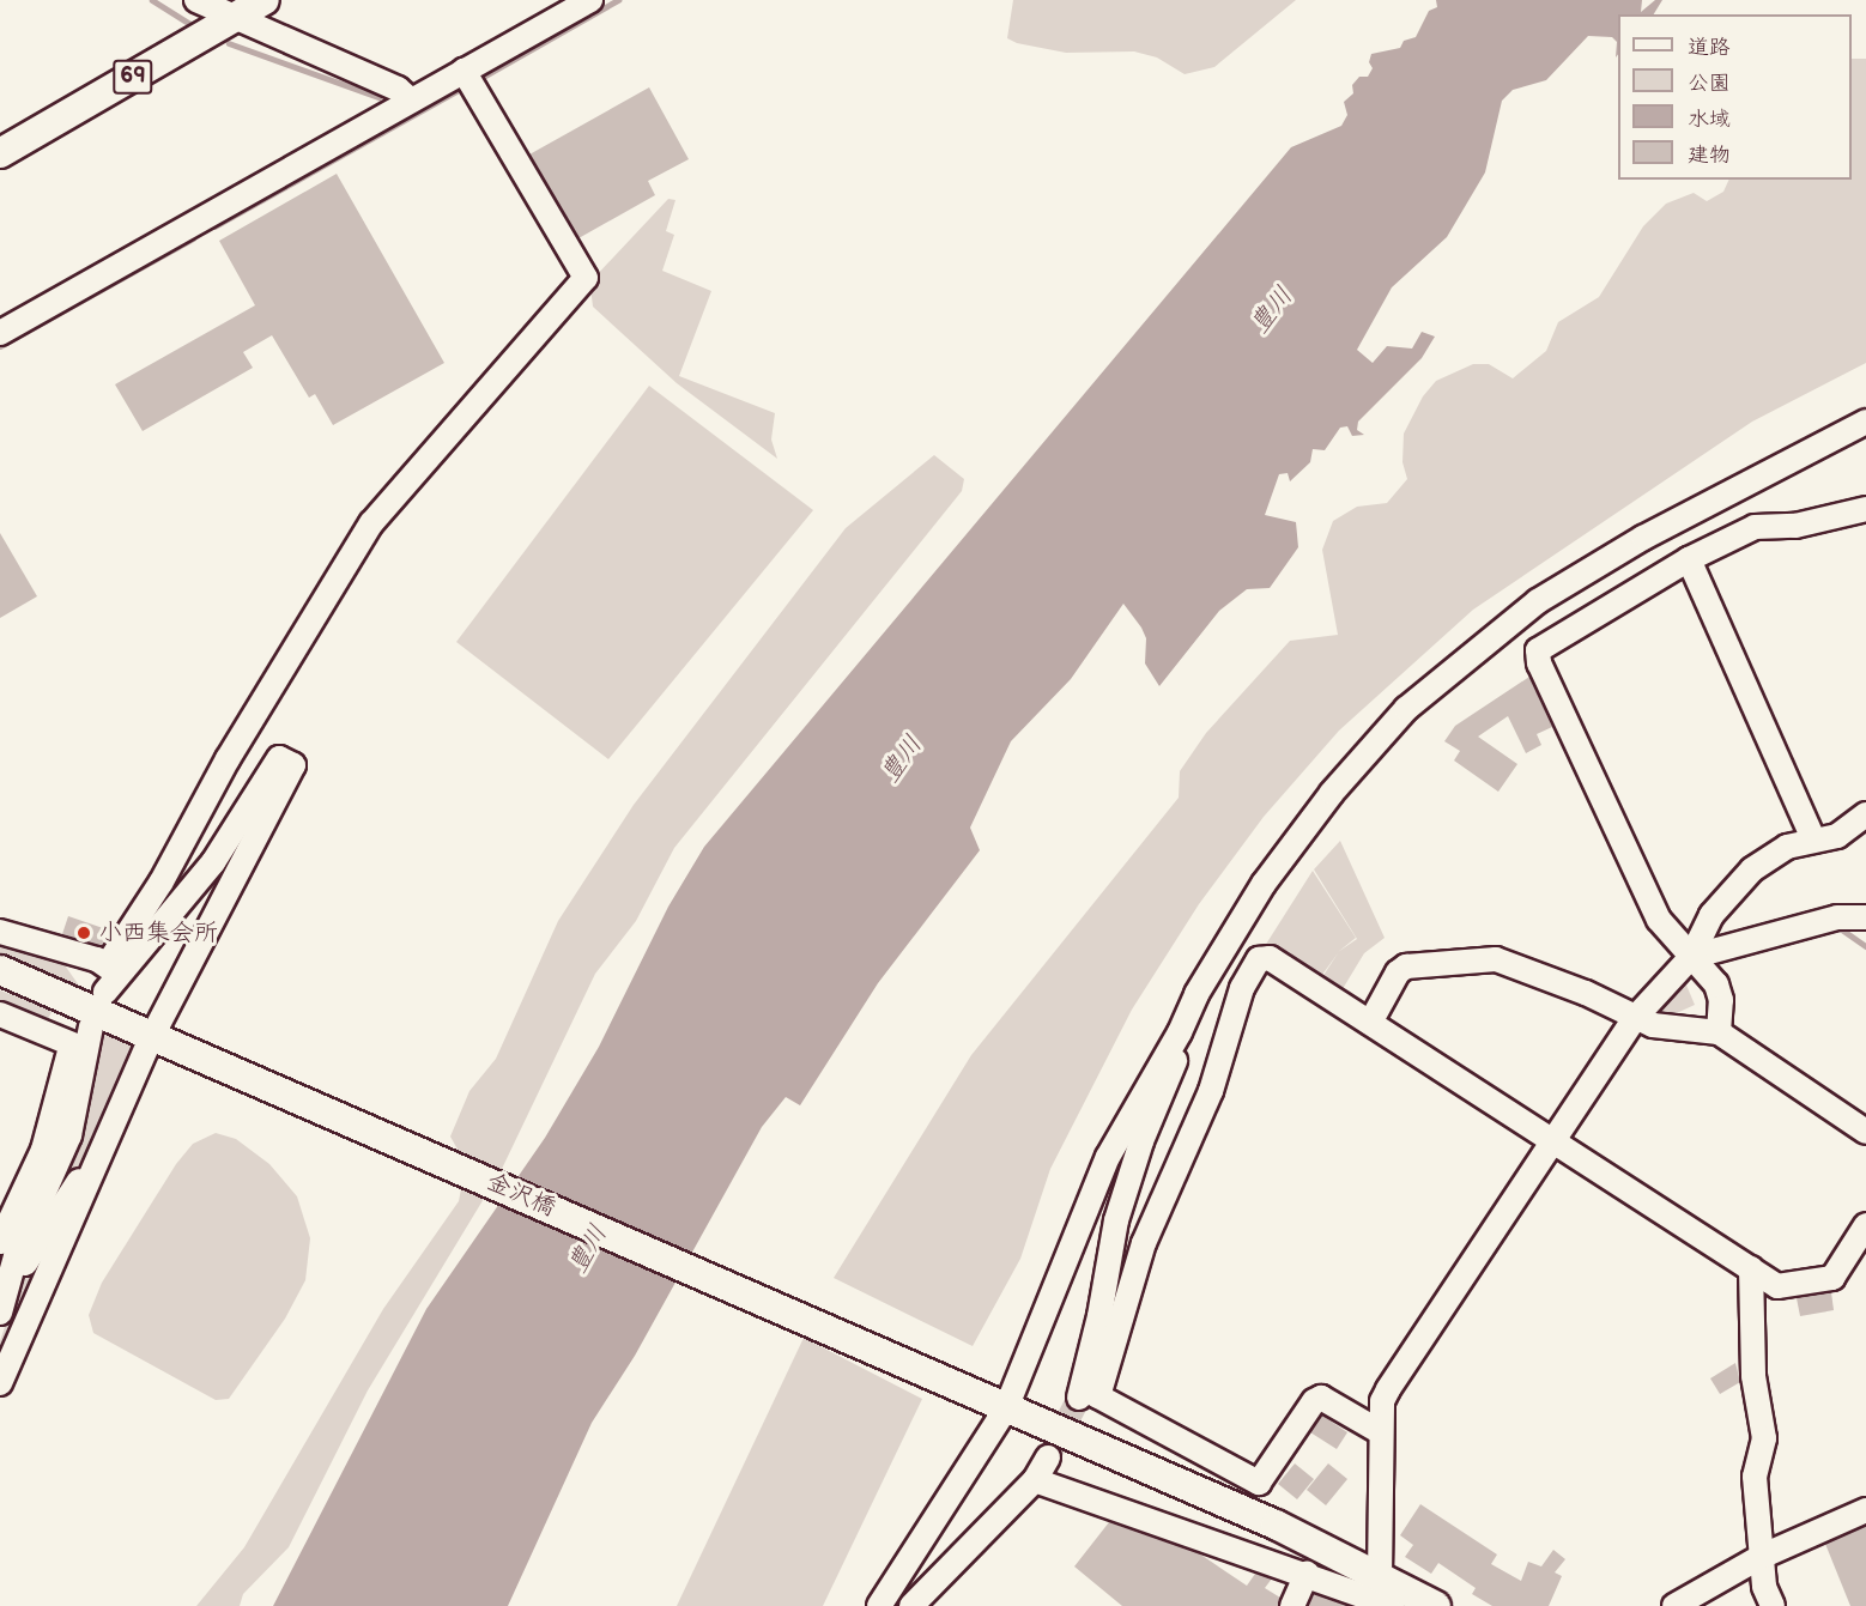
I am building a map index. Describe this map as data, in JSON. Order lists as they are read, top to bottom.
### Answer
{
  "streets": {
    "main road": ["69", "金沢橋"]
  },
  "water": ["豊川"],
  "places": ["小西集会所"],
  "legend": [
    "道路",
    "公園",
    "水域",
    "建物"
  ]
}
